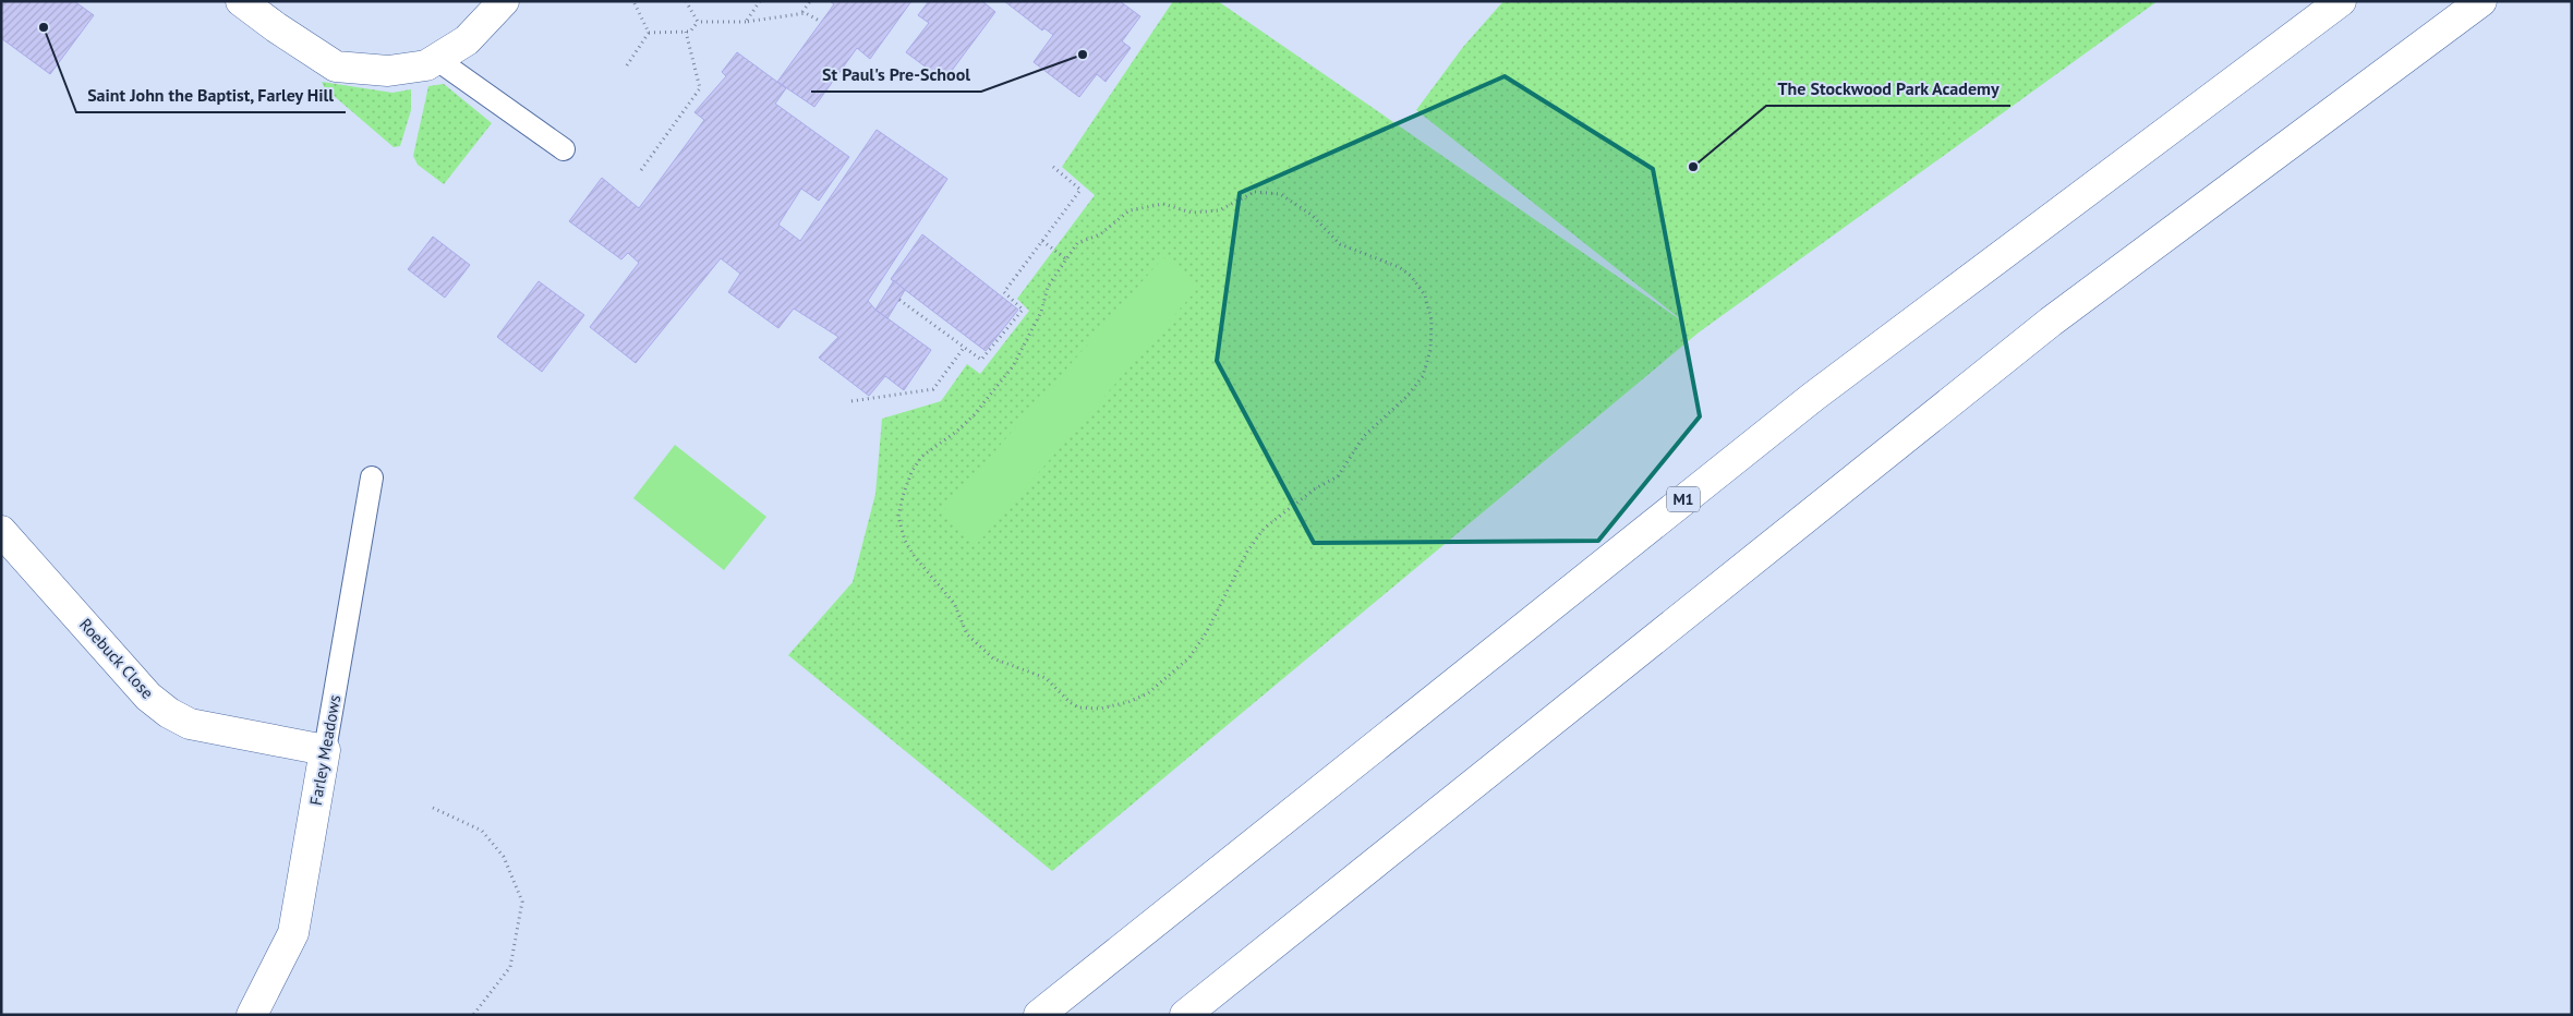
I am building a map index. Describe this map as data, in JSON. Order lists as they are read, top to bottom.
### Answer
{
  "streets": {
    "main road": ["M1", "Roebuck Close", "Farley Meadows"]
  },
  "crossings": [
    ["Roebuck Close", "Farley Meadows"]
  ],
  "places": ["Saint John the Baptist, Farley Hill", "St Paul's Pre-School", "The Stockwood Park Academy"]
}
